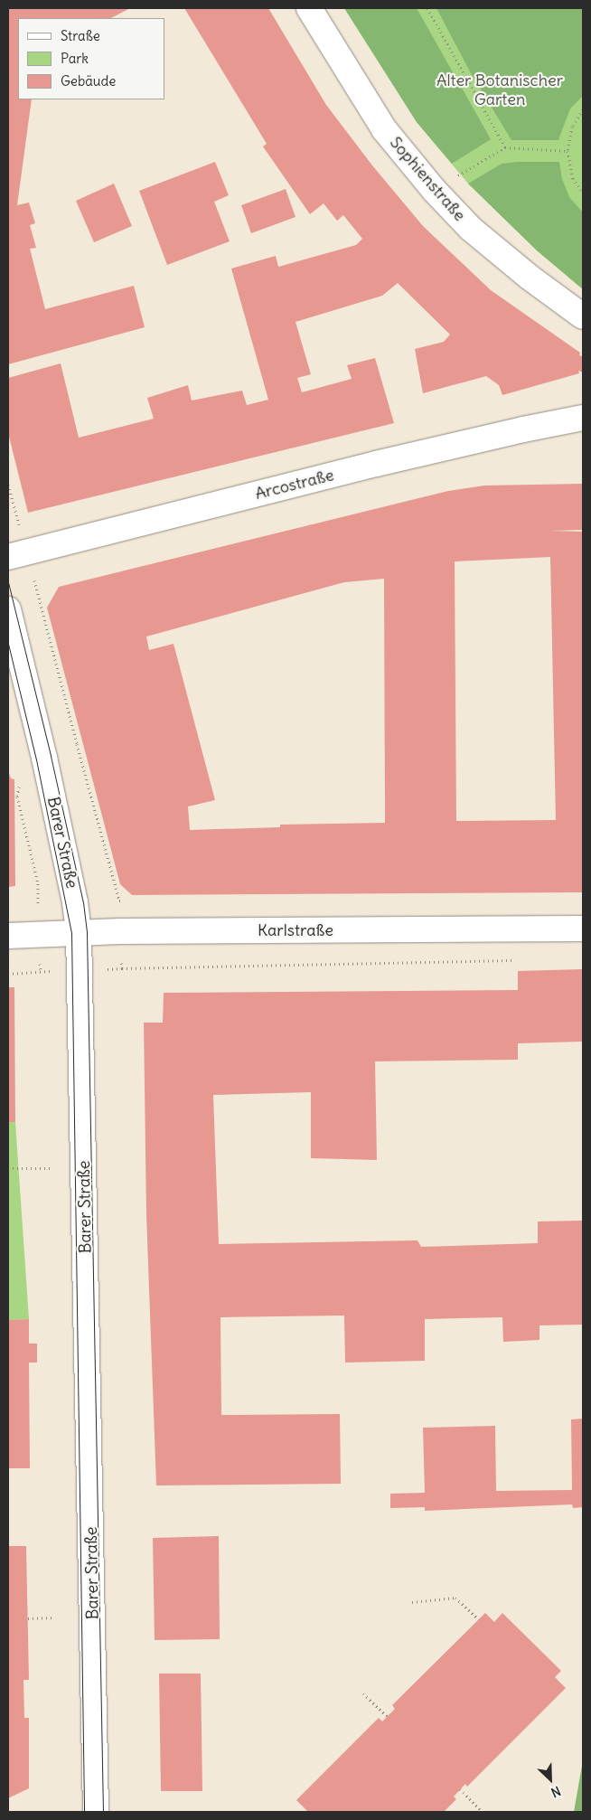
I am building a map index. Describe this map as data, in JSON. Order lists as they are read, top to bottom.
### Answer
{
  "streets": {
    "street": [
      "Sophienstraße",
      "Arcostraße",
      "Barer Straße",
      "Karlstraße"
    ]
  },
  "crossings": [
    ["Barer Straße", "Karlstraße"]
  ],
  "parks": ["Alter Botanischer Garten"],
  "legend": ["Straße", "Park", "Gebäude"],
  "north": "bottom right"
}
